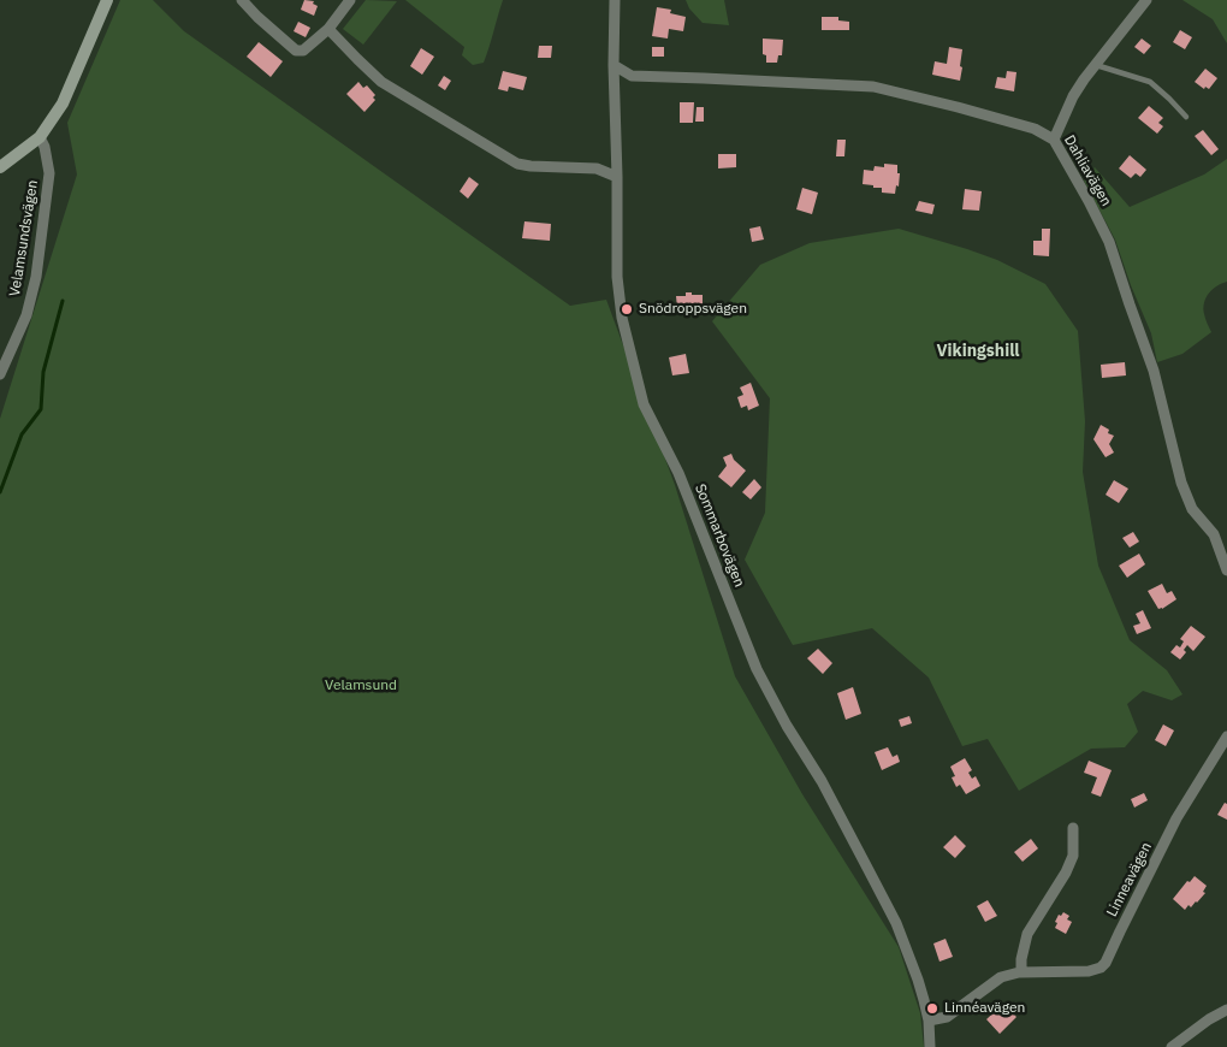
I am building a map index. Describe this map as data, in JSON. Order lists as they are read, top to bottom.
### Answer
{
  "streets": {
    "street": [
      "Dahliavägen",
      "Velamsundsvägen",
      "Sommarbovägen",
      "Linneavägen"
    ]
  },
  "crossings": [
    ["Dahliavägen", "Sommarbovägen"],
    ["Sommarbovägen", "Linneavägen"]
  ],
  "districts": ["Vikingshill"],
  "parks": ["Velamsund"],
  "places": ["Snödroppsvägen", "Linnéavägen"]
}
